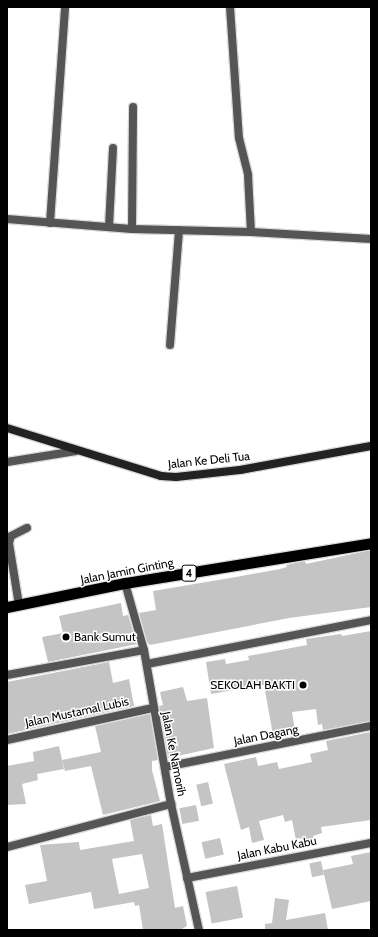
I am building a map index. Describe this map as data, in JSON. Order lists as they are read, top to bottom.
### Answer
{
  "streets": {
    "highway": ["Jalan Jamin Ginting", "4"],
    "main road": ["Jalan Ke Deli Tua"],
    "street": [
      "Jalan Mustamal Lubis",
      "Jalan Dagang",
      "Jalan Ke Namorih",
      "Jalan Kabu Kabu"
    ]
  },
  "crossings": [
    ["Jalan Jamin Ginting", "Jalan Ke Namorih"],
    ["Jalan Mustamal Lubis", "Jalan Ke Namorih"],
    ["Jalan Dagang", "Jalan Ke Namorih"],
    ["Jalan Ke Namorih", "Jalan Kabu Kabu"]
  ],
  "places": ["Bank Sumut", "SEKOLAH BAKTI"]
}
